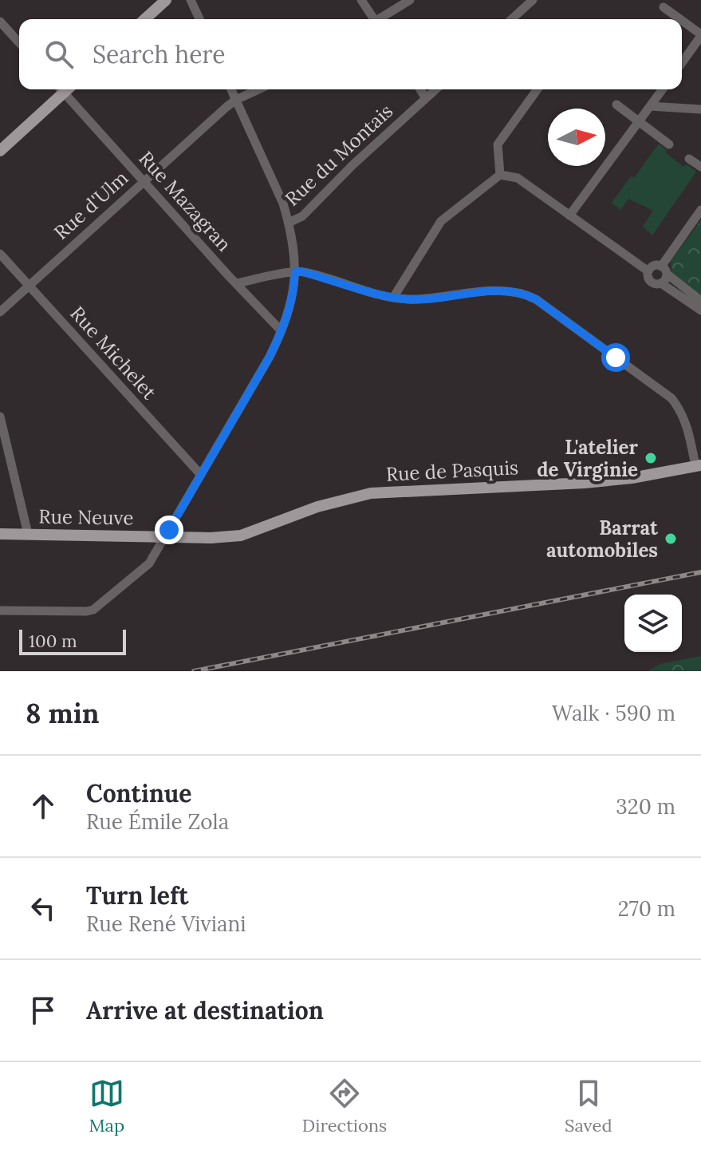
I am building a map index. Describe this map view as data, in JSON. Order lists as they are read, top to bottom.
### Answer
{
  "streets": {
    "main road": ["Rue de Pasquis", "Rue Neuve"],
    "street": [
      "Rue du Montais",
      "Rue Mazagran",
      "Rue d'Ulm",
      "Rue Michelet"
    ]
  },
  "crossings": [
    ["Rue Mazagran", "Rue d'Ulm"],
    ["Rue d'Ulm", "Rue Michelet"],
    ["Rue de Pasquis", "Rue Neuve"]
  ],
  "places": ["L'atelier de Virginie", "Barrat automobiles"],
  "scale_bar": "100 m",
  "north": "right",
  "page": {
    "search": "Search here",
    "scale": "100 m",
    "heading": ["8 min", "Walk · 590 m"],
    "list": [
      ["Continue", "Rue Émile Zola", "320 m"],
      ["Turn left", "Rue René Viviani", "270 m"],
      "Arrive at destination"
    ],
    "nav": ["Map", "Directions", "Saved"]
  }
}
